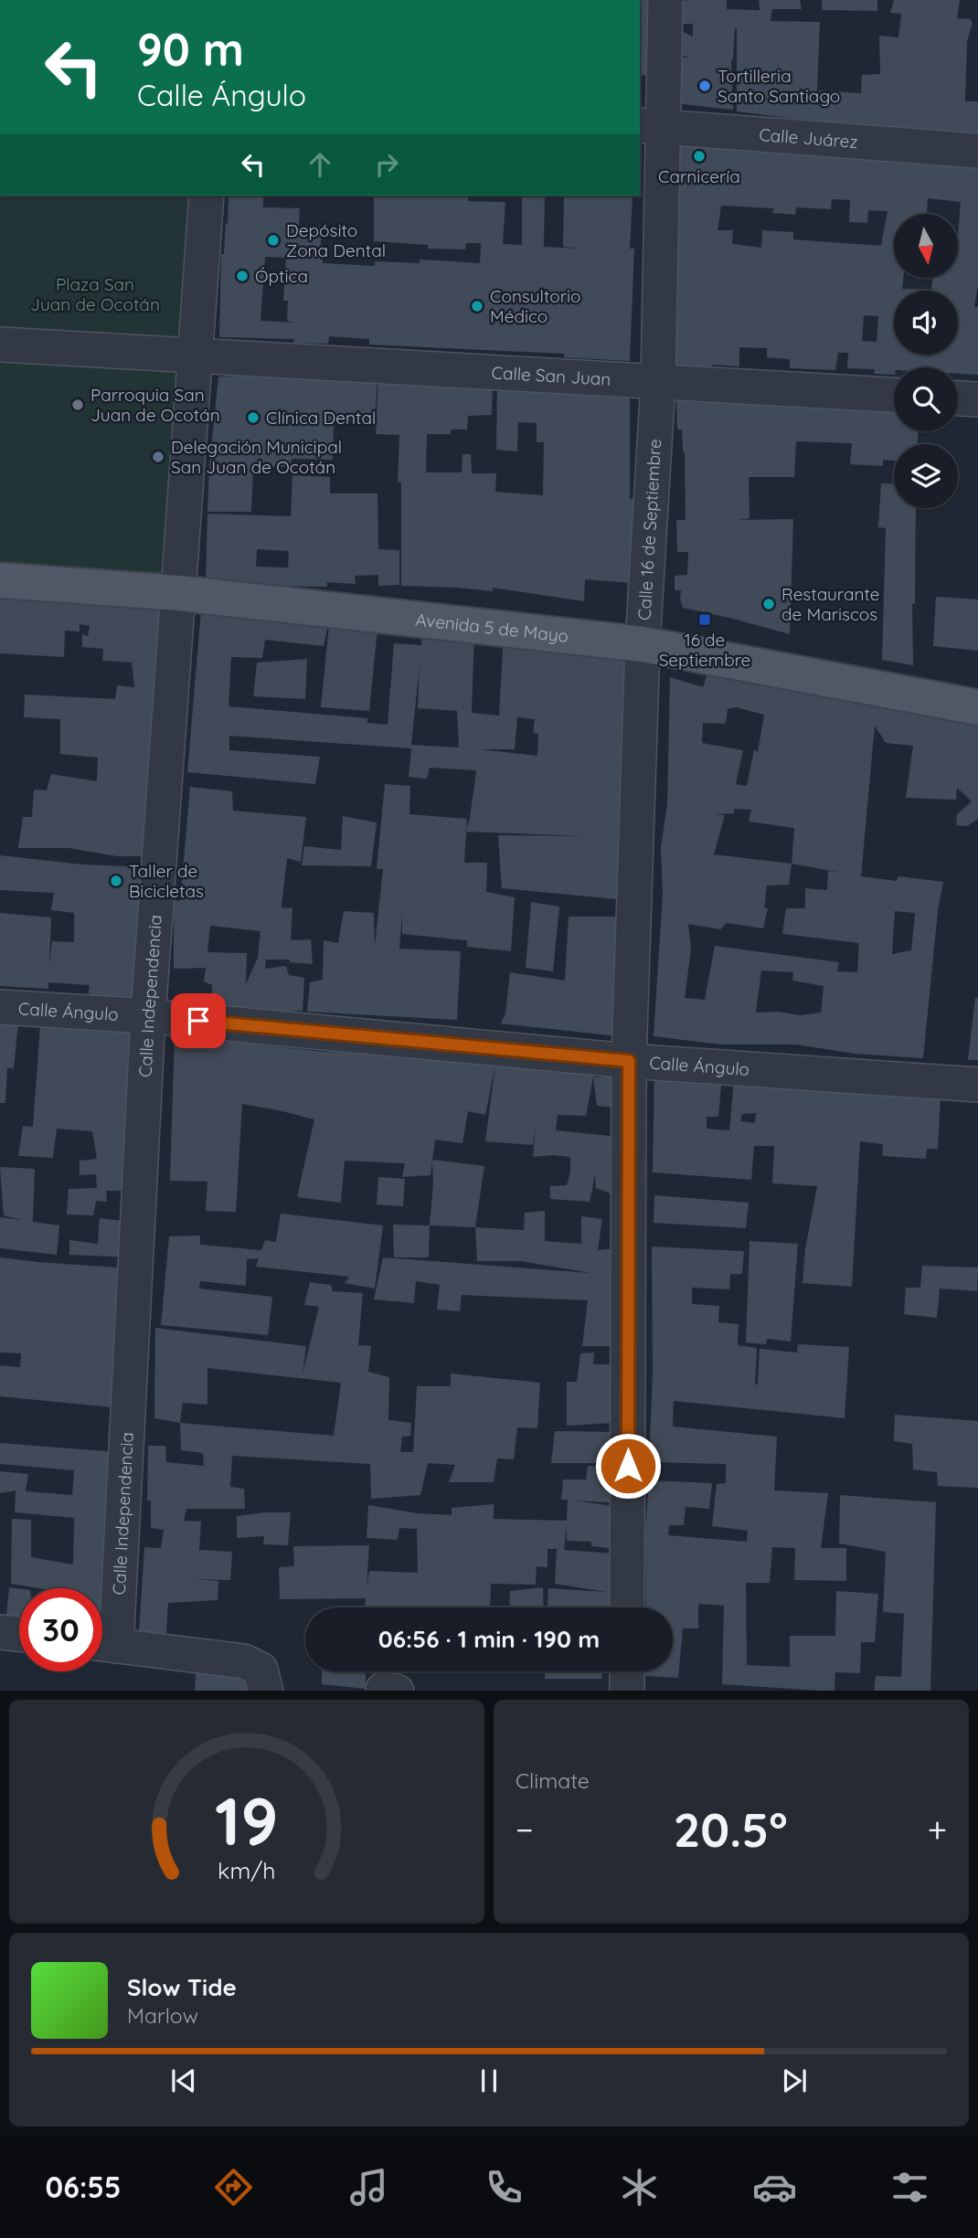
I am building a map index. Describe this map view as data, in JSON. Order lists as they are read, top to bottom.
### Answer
{
  "streets": {
    "main road": ["Avenida 5 de Mayo"],
    "street": [
      "Calle Juárez",
      "Calle San Juan",
      "Calle 16 de Septiembre",
      "Calle Independencia",
      "Calle Ángulo"
    ]
  },
  "crossings": [
    ["Calle Juárez", "Calle 16 de Septiembre"],
    ["Calle San Juan", "Calle 16 de Septiembre"],
    ["Calle San Juan", "Calle Independencia"],
    ["Calle 16 de Septiembre", "Avenida 5 de Mayo"],
    ["Calle 16 de Septiembre", "Calle Ángulo"],
    ["Avenida 5 de Mayo", "Calle Independencia"],
    ["Calle Independencia", "Calle Ángulo"]
  ],
  "parks": ["Plaza San Juan de Ocotán"],
  "places": {
    "other": [
      "Tortilleria Santo Santiago",
      "Carnicería",
      "Depósito Zona Dental",
      "Óptica",
      "Consultorio Médico",
      "Parroquia San Juan de Ocotán",
      "Clínica Dental",
      "Delegación Municipal San Juan de Ocotán",
      "Restaurante de Mariscos",
      "Taller de Bicicletas"
    ],
    "transit": ["16 de Septiembre"]
  },
  "north": "bottom",
  "page": {
    "turn": ["90 m", "Calle Ángulo"],
    "limit": "30",
    "trip": "06:56 · 1 min · 190 m",
    "tile": "Climate",
    "heat": ["−", "20.5°", "+"],
    "song": ["Slow Tide", "Marlow"],
    "tabs": "06:55",
    "gauge": ["19", "km/h"]
  }
}
